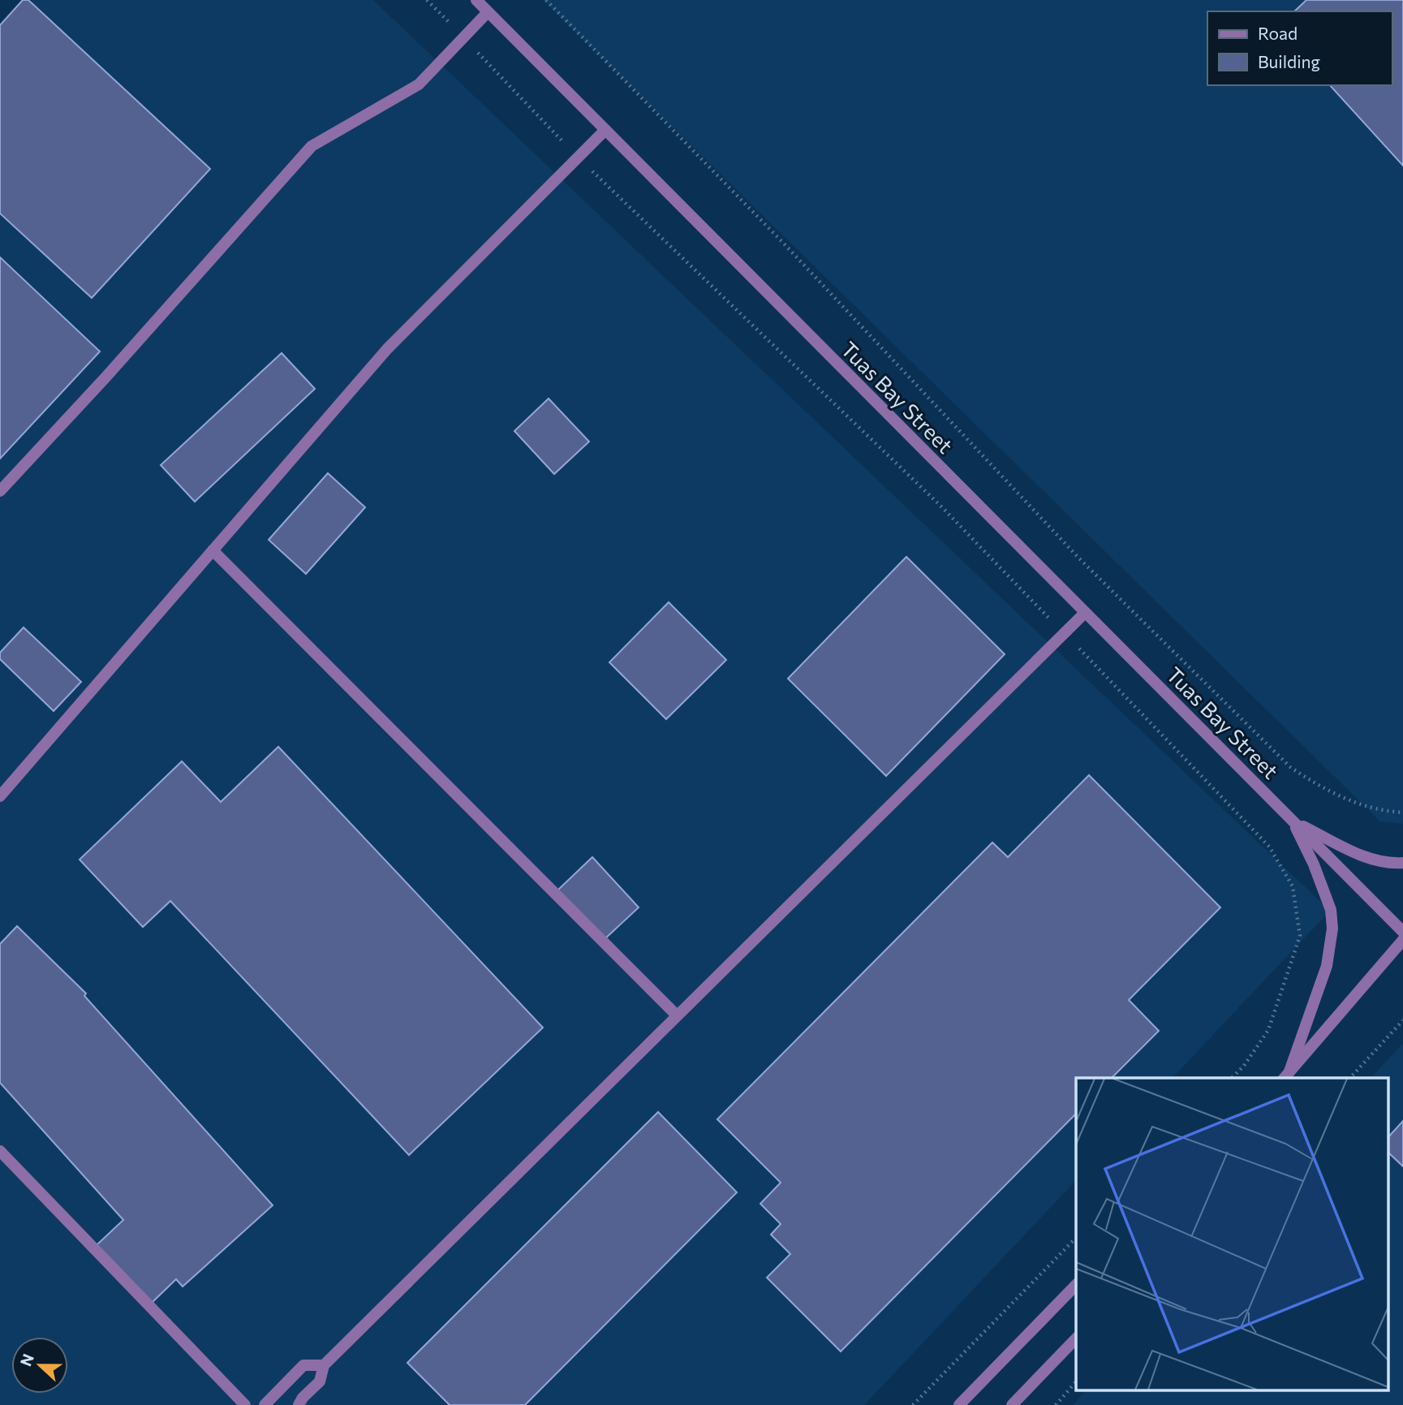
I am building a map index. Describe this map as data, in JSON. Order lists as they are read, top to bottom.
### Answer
{
  "streets": {
    "street": ["Tuas Bay Street"]
  },
  "legend": ["Road", "Building"],
  "north": "left"
}
